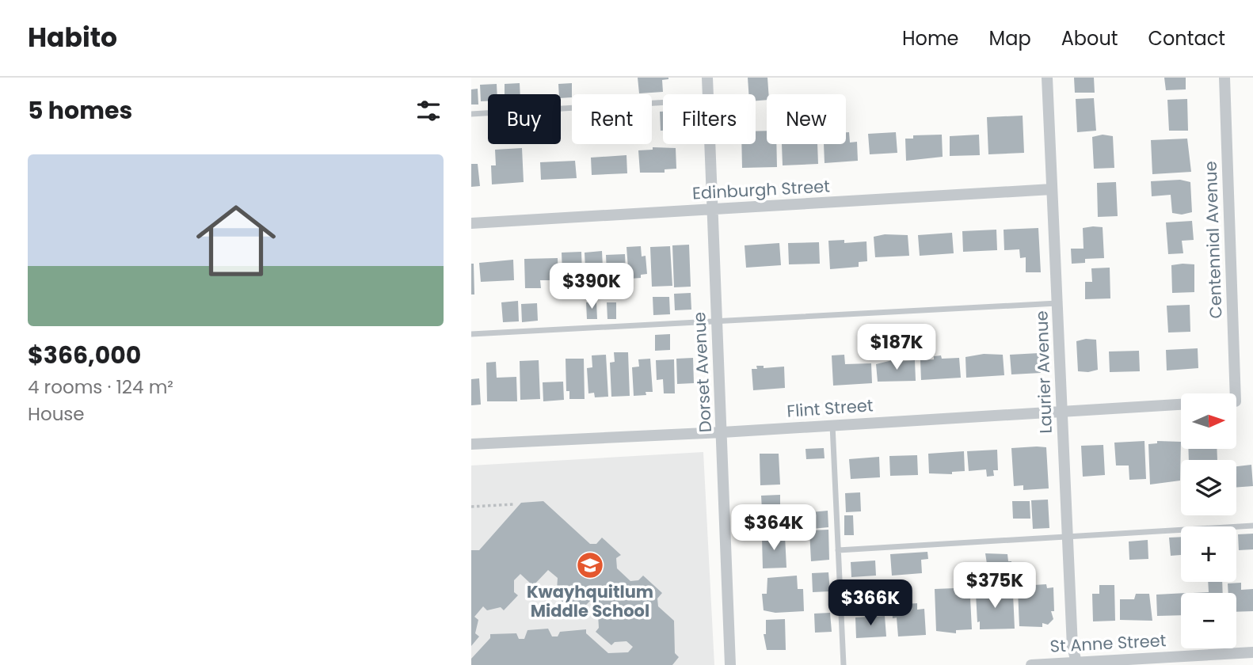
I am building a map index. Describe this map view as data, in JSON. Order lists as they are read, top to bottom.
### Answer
{
  "streets": {
    "street": [
      "Edinburgh Street",
      "Centennial Avenue",
      "Dorset Avenue",
      "Laurier Avenue",
      "Flint Street",
      "St Anne Street"
    ]
  },
  "crossings": [
    ["Edinburgh Street", "Dorset Avenue"],
    ["Edinburgh Street", "Laurier Avenue"],
    ["Dorset Avenue", "Flint Street"],
    ["Laurier Avenue", "Flint Street"],
    ["Laurier Avenue", "St Anne Street"]
  ],
  "places": {
    "school or university": ["Kwayhquitlum Middle School"]
  },
  "north": "right",
  "page": {
    "header": "Habito",
    "nav": [
      "Home",
      "Map",
      "About",
      "Contact"
    ],
    "heading": "5 homes",
    "chip": [
      "Buy",
      "Rent",
      "Filters",
      "New"
    ],
    "list": [
      {
        "name": "$366,000",
        "note": "4 rooms · 124 m² · House"
      }
    ],
    "price": [
      "$390K",
      "$187K",
      "$364K",
      "$375K",
      "$366K"
    ],
    "map_buttons": ["+", "−"]
  }
}
